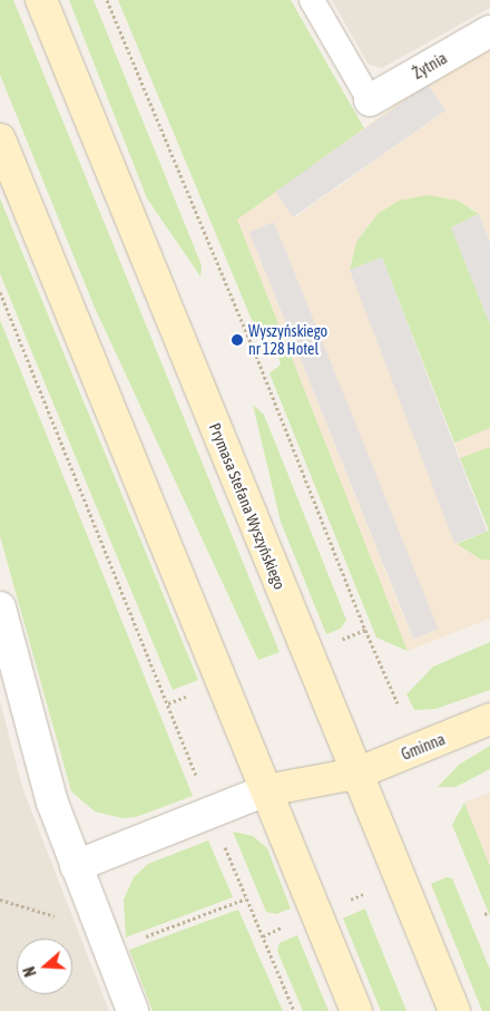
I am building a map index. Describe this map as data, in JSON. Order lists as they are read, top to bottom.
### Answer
{
  "streets": {
    "main road": ["Prymasa Stefana Wyszyńskiego", "Gminna"],
    "street": ["Żytnia"]
  },
  "crossings": [
    ["Prymasa Stefana Wyszyńskiego", "Gminna"]
  ],
  "places": ["Wyszyńskiego nr 128 Hotel"],
  "north": "left"
}
